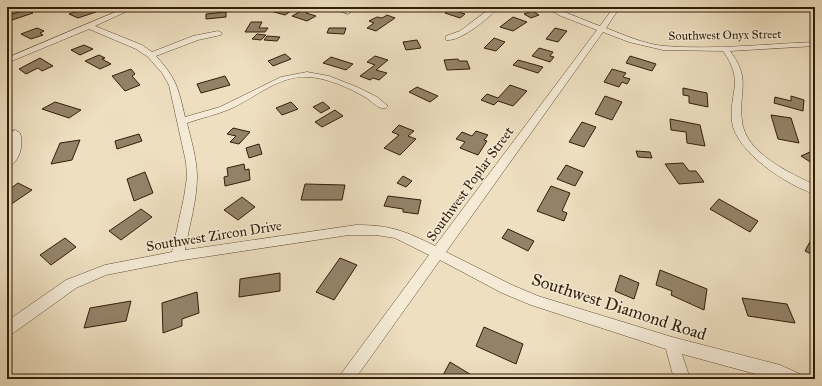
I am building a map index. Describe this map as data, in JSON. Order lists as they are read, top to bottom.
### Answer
{
  "streets": {
    "street": [
      "Southwest Onyx Street",
      "Southwest Poplar Street",
      "Southwest Zircon Drive",
      "Southwest Diamond Road"
    ]
  },
  "crossings": [
    ["Southwest Onyx Street", "Southwest Poplar Street"],
    ["Southwest Poplar Street", "Southwest Zircon Drive"],
    ["Southwest Poplar Street", "Southwest Diamond Road"],
    ["Southwest Zircon Drive", "Southwest Diamond Road"]
  ]
}
